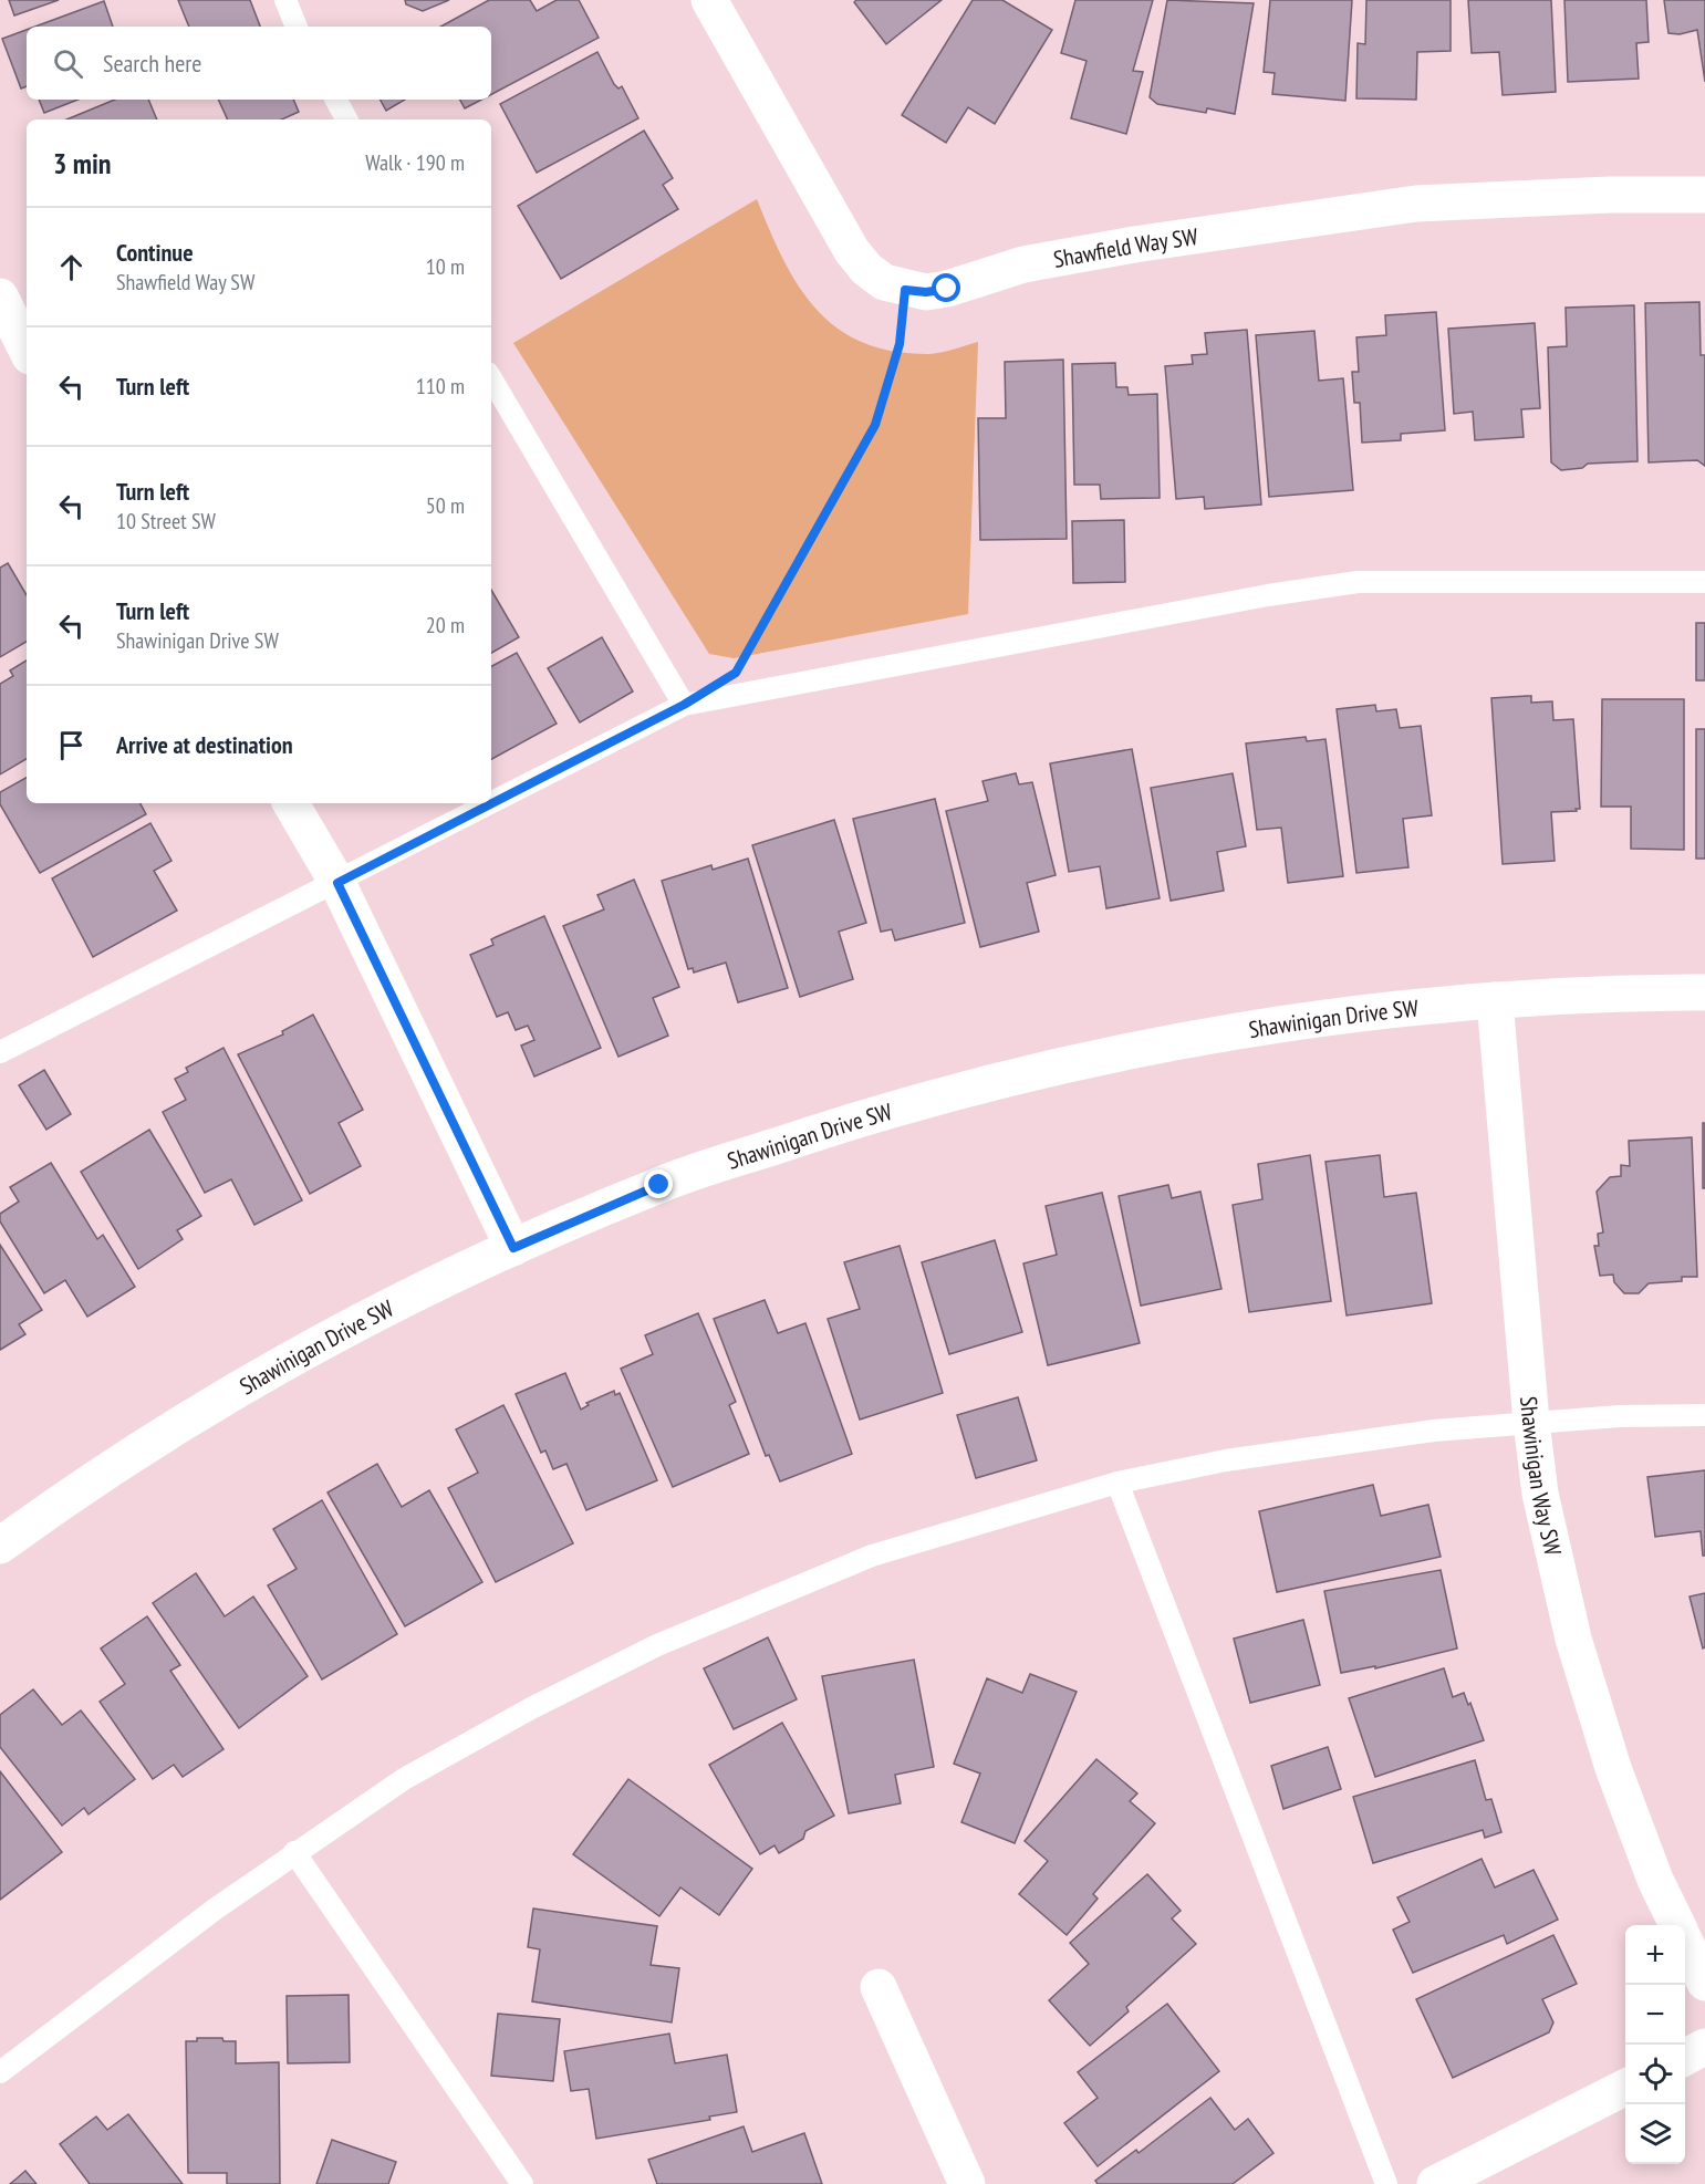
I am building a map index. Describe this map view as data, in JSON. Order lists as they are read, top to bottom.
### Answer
{
  "streets": {
    "street": ["Shawfield Way SW", "Shawinigan Drive SW", "Shawinigan Way SW"]
  },
  "crossings": [
    ["Shawinigan Drive SW", "Shawinigan Way SW"]
  ],
  "page": {
    "search": "Search here",
    "heading": ["3 min", "Walk · 190 m"],
    "list": [
      ["Continue", "Shawfield Way SW", "10 m"],
      ["Turn left", "110 m"],
      ["Turn left", "10 Street SW", "50 m"],
      ["Turn left", "Shawinigan Drive SW", "20 m"],
      "Arrive at destination"
    ],
    "map_buttons": ["+", "−"]
  }
}
